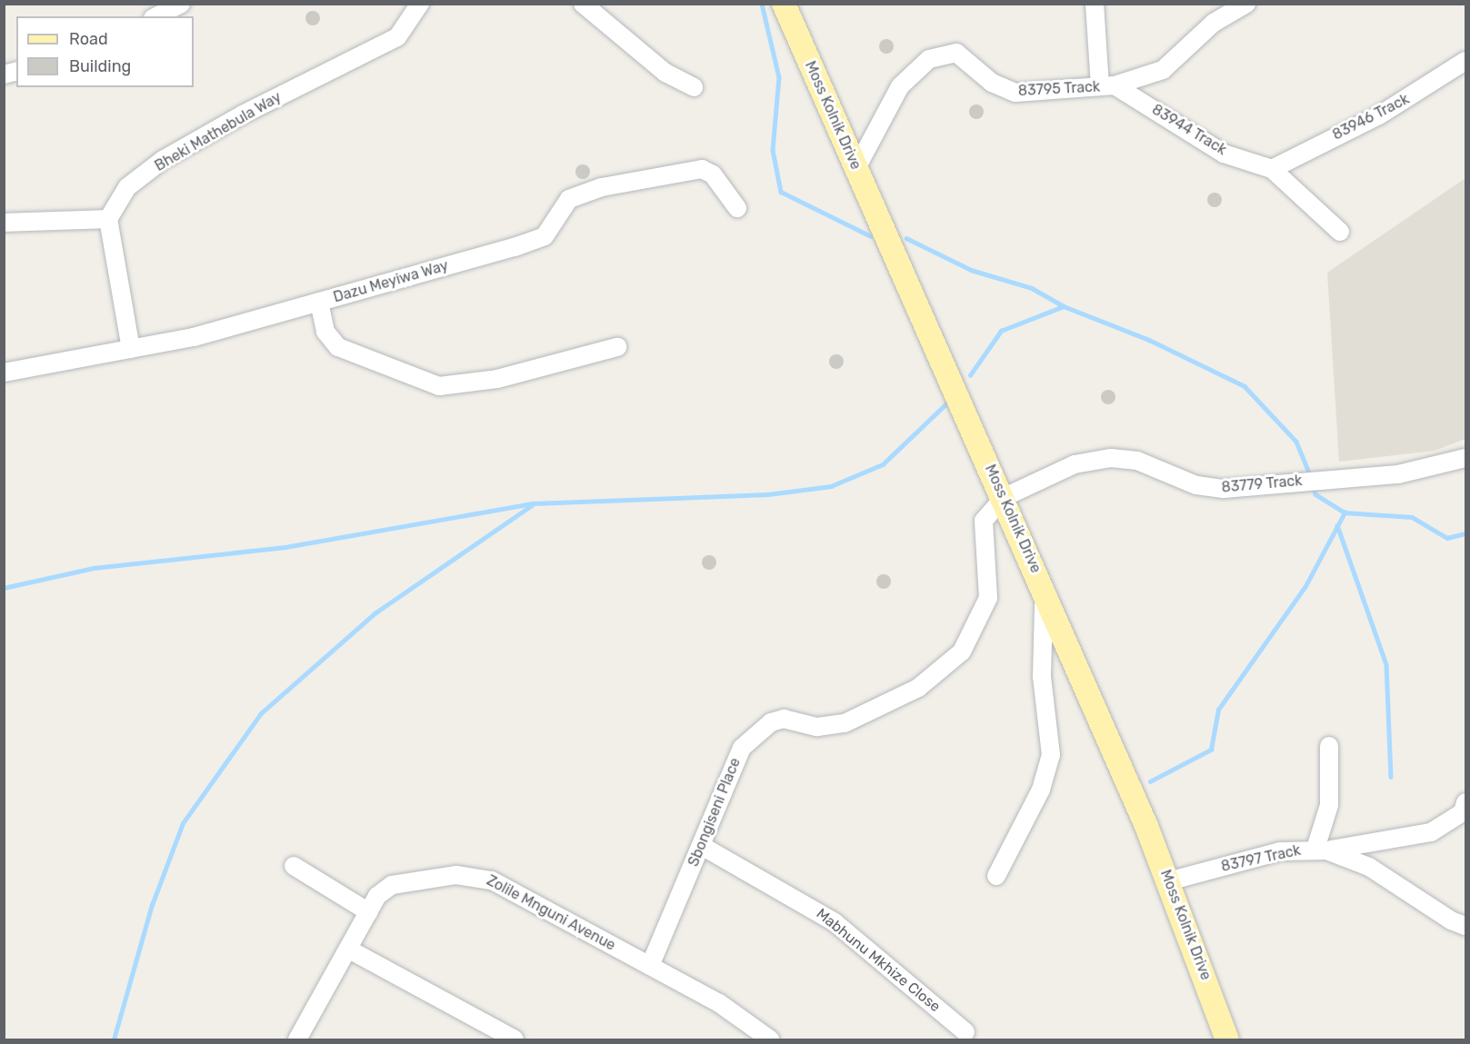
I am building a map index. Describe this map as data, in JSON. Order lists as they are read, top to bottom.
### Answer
{
  "streets": {
    "main road": ["Moss Kolnik Drive"],
    "street": [
      "83795 Track",
      "83946 Track",
      "83944 Track",
      "Bheki Mathebula Way",
      "Dazu Meyiwa Way",
      "83779 Track",
      "Sbongiseni Place",
      "83797 Track",
      "Zolile Mnguni Avenue",
      "Mabhunu Mkhize Close"
    ]
  },
  "crossings": [
    ["83795 Track", "Moss Kolnik Drive"],
    ["83795 Track", "83944 Track"],
    ["Moss Kolnik Drive", "83779 Track"],
    ["Moss Kolnik Drive", "Sbongiseni Place"],
    ["Moss Kolnik Drive", "83797 Track"],
    ["83946 Track", "83944 Track"],
    ["83779 Track", "Sbongiseni Place"],
    ["Sbongiseni Place", "Zolile Mnguni Avenue"],
    ["Sbongiseni Place", "Mabhunu Mkhize Close"]
  ],
  "legend": ["Road", "Building"]
}
